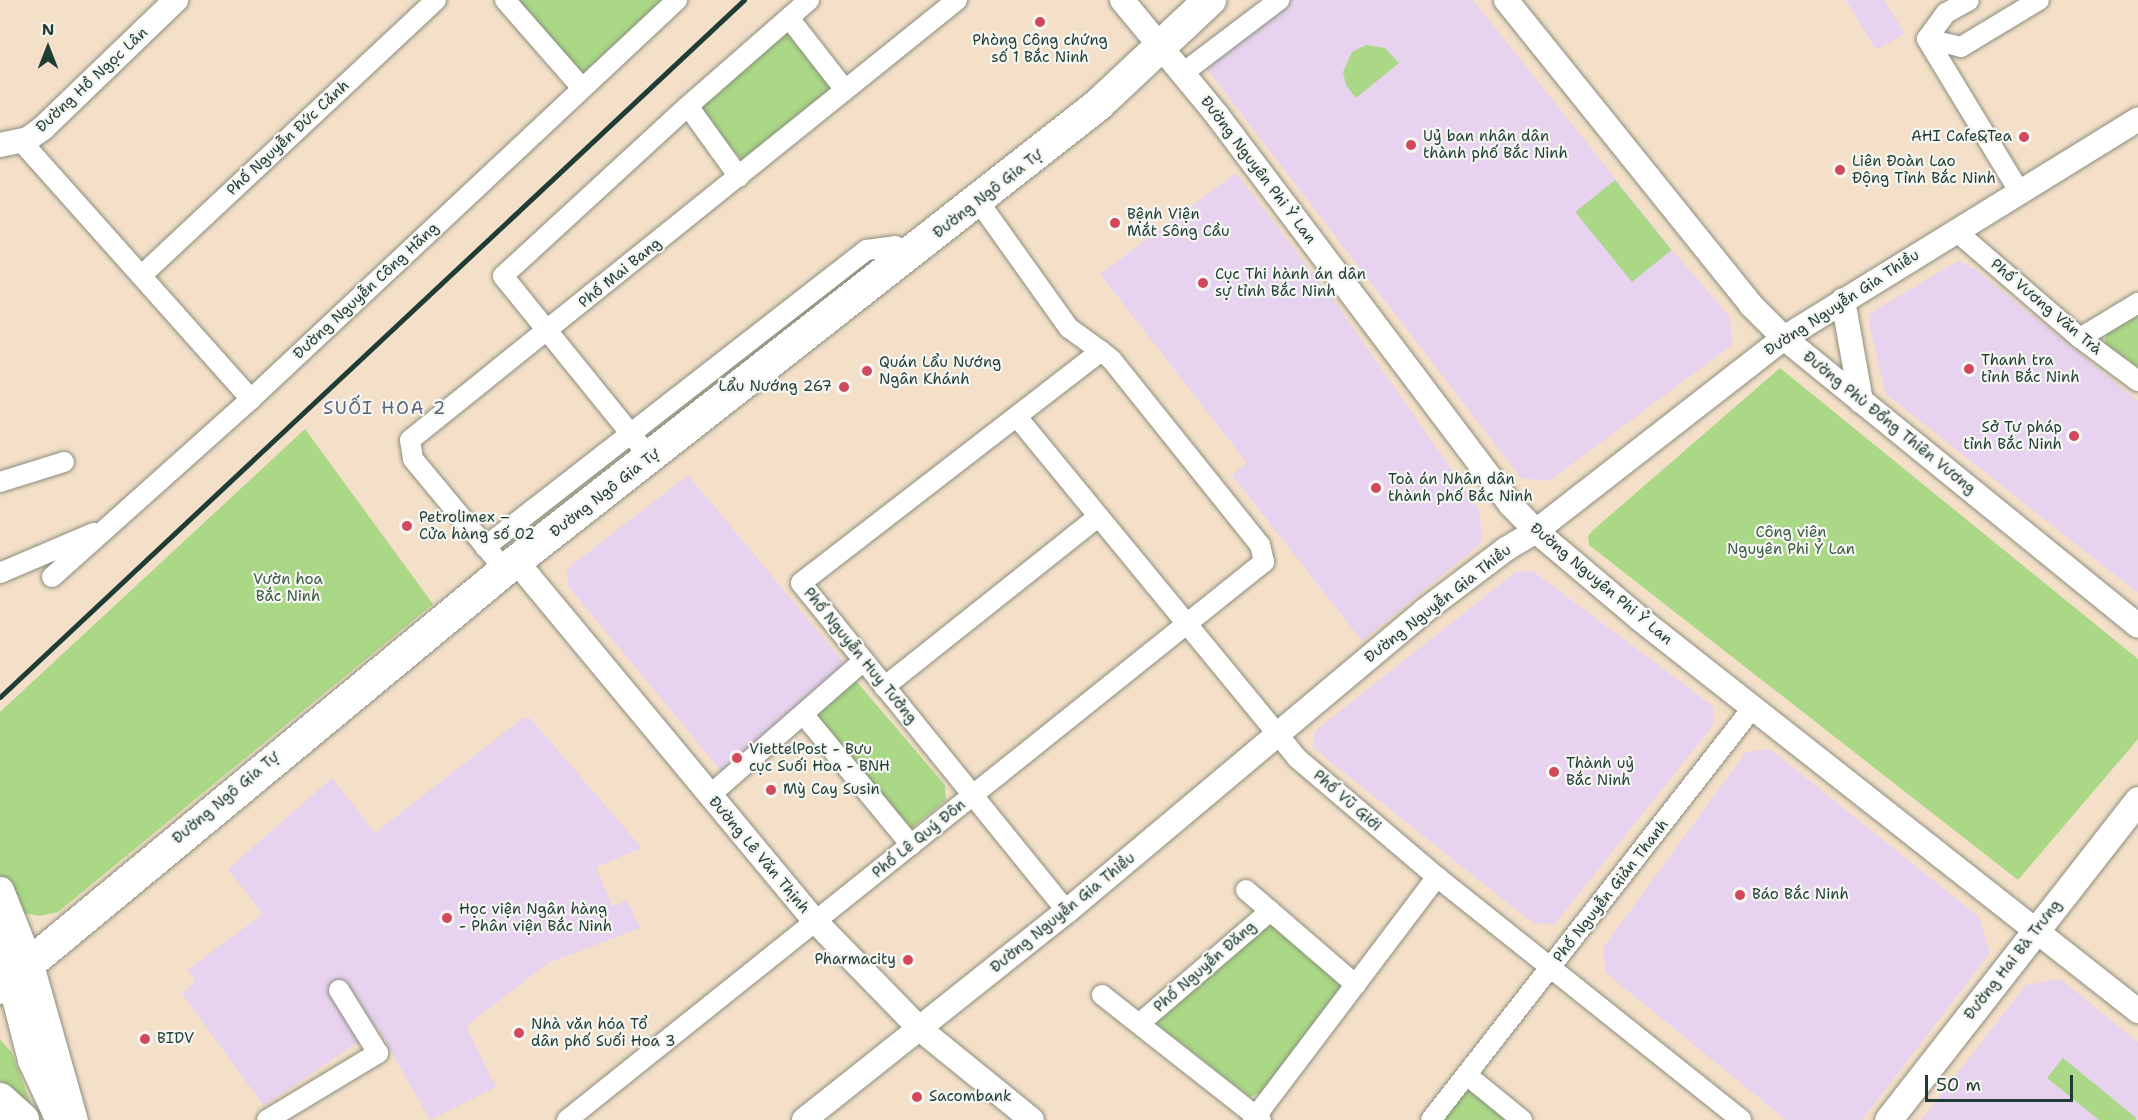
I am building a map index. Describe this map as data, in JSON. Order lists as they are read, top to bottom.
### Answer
{
  "streets": {
    "main road": ["Đường Ngô Gia Tự", "Đường Hai Bà Trưng"],
    "street": [
      "Đường Hồ Ngọc Lân",
      "Phố Nguyễn Đức Cảnh",
      "Đường Nguyên Phi Ỷ Lan",
      "Phố Mai Bang",
      "Đường Nguyễn Công Hãng",
      "Đường Nguyễn Gia Thiều",
      "Phố Vương Văn Trà",
      "Đường Phù Đổng Thiên Vương",
      "Phố Nguyễn Huy Tưởng",
      "Phố Vũ Giới",
      "Phố Lê Quý Đôn",
      "Đường Lê Văn Thịnh",
      "Phố Nguyễn Giản Thanh",
      "Phố Nguyễn Đăng"
    ]
  },
  "crossings": [
    ["Đường Nguyên Phi Ỷ Lan", "Đường Ngô Gia Tự"],
    ["Đường Nguyên Phi Ỷ Lan", "Đường Nguyễn Gia Thiều"],
    ["Đường Nguyên Phi Ỷ Lan", "Phố Nguyễn Giản Thanh"],
    ["Đường Nguyên Phi Ỷ Lan", "Đường Hai Bà Trưng"],
    ["Đường Ngô Gia Tự", "Phố Mai Bang"],
    ["Đường Ngô Gia Tự", "Đường Lê Văn Thịnh"],
    ["Phố Mai Bang", "Đường Lê Văn Thịnh"],
    ["Đường Nguyễn Gia Thiều", "Phố Vương Văn Trà"],
    ["Đường Nguyễn Gia Thiều", "Đường Phù Đổng Thiên Vương"],
    ["Đường Nguyễn Gia Thiều", "Phố Nguyễn Huy Tưởng"],
    ["Đường Nguyễn Gia Thiều", "Phố Vũ Giới"],
    ["Đường Nguyễn Gia Thiều", "Đường Lê Văn Thịnh"],
    ["Phố Nguyễn Huy Tưởng", "Phố Vũ Giới"],
    ["Phố Nguyễn Huy Tưởng", "Phố Lê Quý Đôn"],
    ["Phố Vũ Giới", "Phố Lê Quý Đôn"],
    ["Phố Vũ Giới", "Phố Nguyễn Giản Thanh"],
    ["Phố Vũ Giới", "Phố Nguyễn Đăng"],
    ["Phố Lê Quý Đôn", "Đường Lê Văn Thịnh"]
  ],
  "districts": ["SUỐI HOA 2"],
  "parks": ["Công viên Nguyên Phi Ỷ Lan", "Vườn hoa Bắc Ninh"],
  "places": [
    "Phòng Công chứng số 1 Bắc Ninh",
    "AHI Cafe&Tea",
    "Uỷ ban nhân dân thành phố Bắc Ninh",
    "Liên Đoàn Lao Động Tỉnh Bắc Ninh",
    "Bệnh Viện Mắt Sông Cầu",
    "Cục Thi hành án dân sự tỉnh Bắc Ninh",
    "Thanh tra tỉnh Bắc Ninh",
    "Quán Lẩu Nướng Ngân Khánh",
    "Lẩu Nướng 267",
    "Sở Tư pháp tỉnh Bắc Ninh",
    "Toà án Nhân dân thành phố Bắc Ninh",
    "Petrolimex – Cửa hàng số 02",
    "ViettelPost - Bưu cục Suối Hoa - BNH",
    "Thành uỷ Bắc Ninh",
    "Mỳ Cay Susin",
    "Báo Bắc Ninh",
    "Học viện Ngân hàng - Phân viện Bắc Ninh",
    "Pharmacity",
    "Nhà văn hóa Tổ dân phố Suối Hoa 3",
    "BIDV",
    "Sacombank"
  ],
  "scale_bar": "50 m",
  "north": "top"
}
